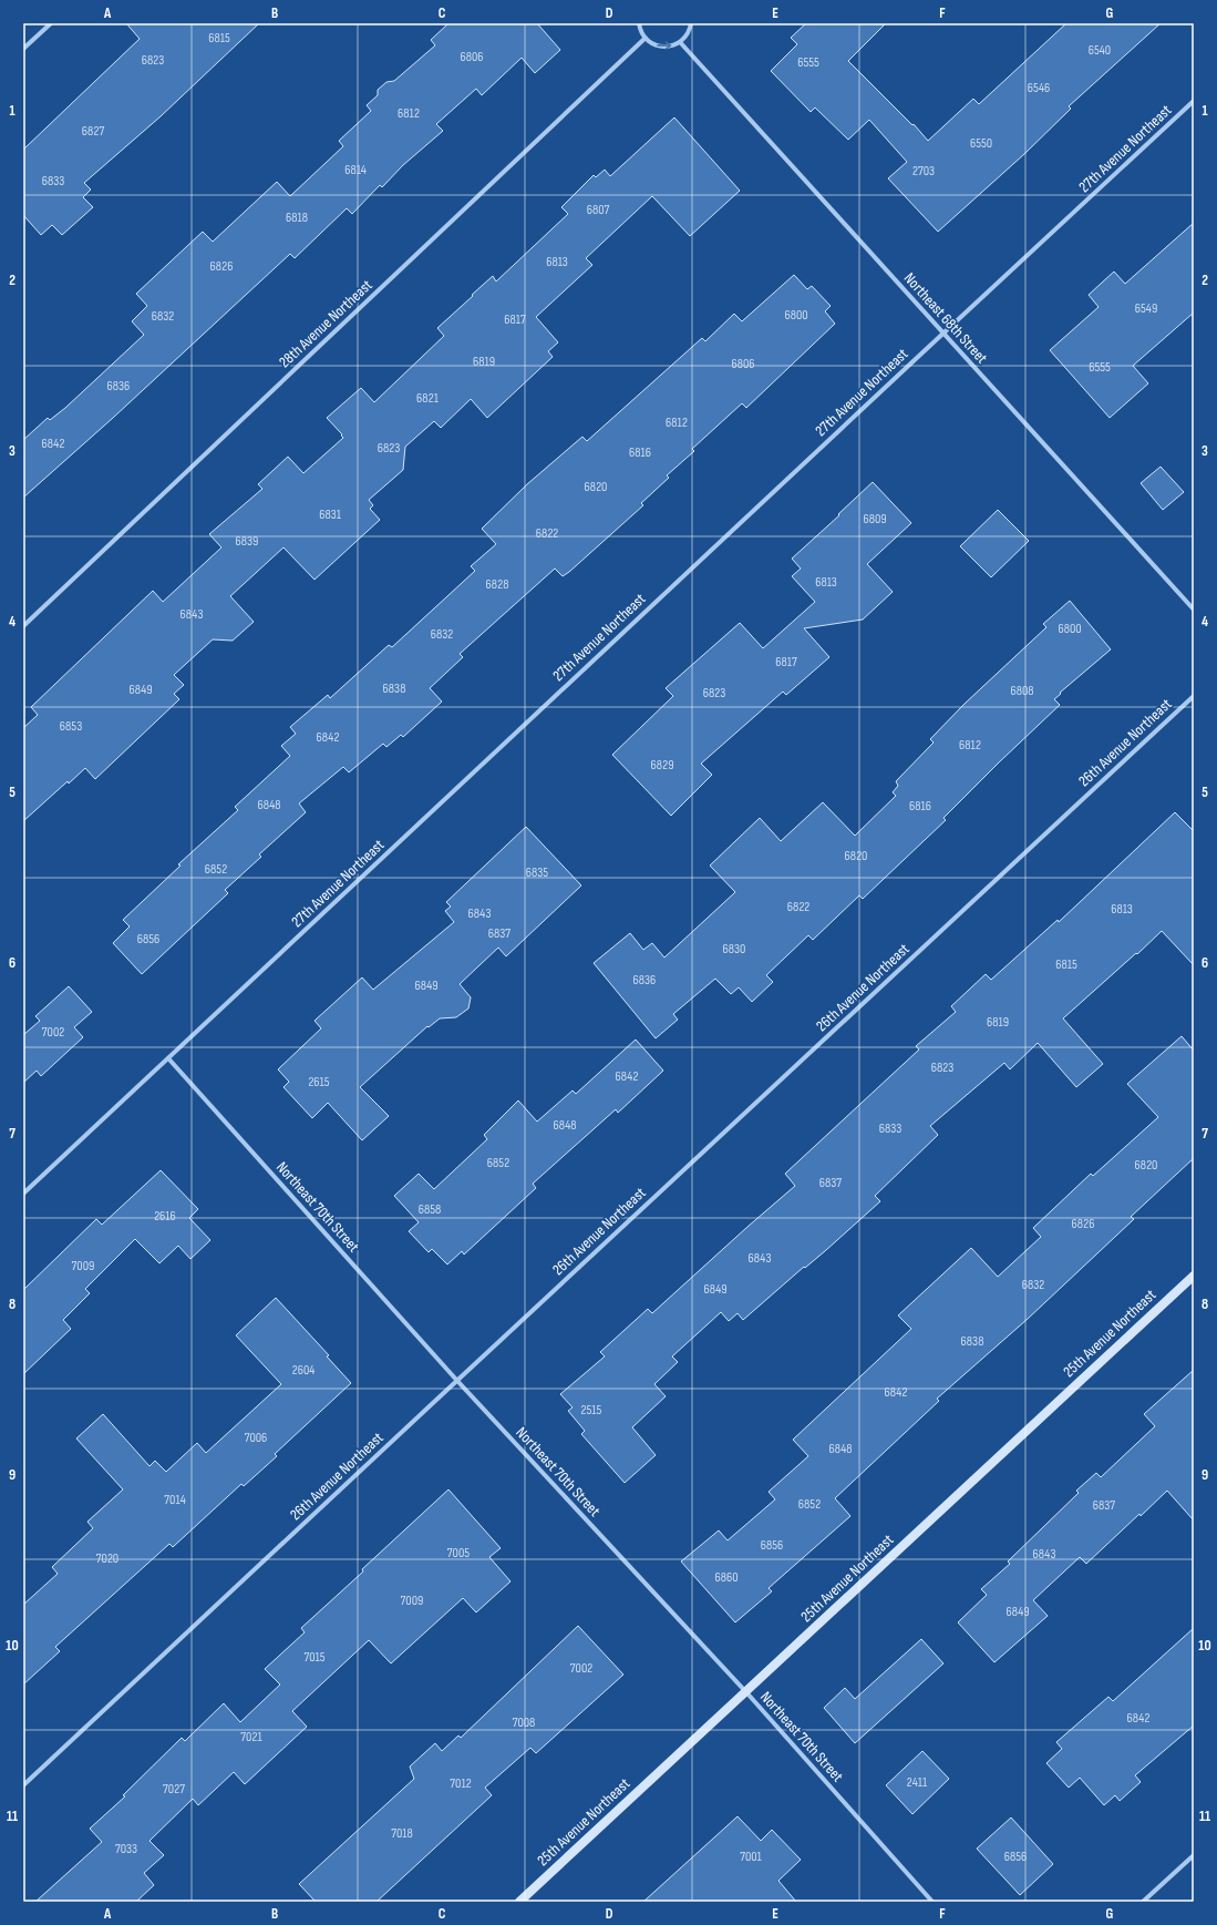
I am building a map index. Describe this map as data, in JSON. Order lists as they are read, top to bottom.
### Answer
{
  "streets": {
    "main road": ["25th Avenue Northeast"],
    "street": [
      "27th Avenue Northeast",
      "Northeast 68th Street",
      "28th Avenue Northeast",
      "26th Avenue Northeast",
      "Northeast 70th Street"
    ]
  },
  "crossings": [
    ["27th Avenue Northeast", "Northeast 68th Street"],
    ["27th Avenue Northeast", "Northeast 70th Street"],
    ["26th Avenue Northeast", "Northeast 70th Street"],
    ["Northeast 70th Street", "25th Avenue Northeast"]
  ],
  "house_numbers": [
    "6815",
    "6540",
    "6806",
    "6823",
    "6555",
    "6546",
    "6812",
    "6827",
    "6550",
    "6814",
    "2703",
    "6833",
    "6807",
    "6818",
    "6813",
    "6826",
    "6549",
    "6800",
    "6832",
    "6817",
    "6819",
    "6806",
    "6555",
    "6836",
    "6821",
    "6812",
    "6842",
    "6823",
    "6816",
    "6820",
    "6831",
    "6809",
    "6822",
    "6839",
    "6813",
    "6828",
    "6843",
    "6800",
    "6832",
    "6817",
    "6838",
    "6849",
    "6808",
    "6823",
    "6853",
    "6842",
    "6812",
    "6829",
    "6848",
    "6816",
    "6820",
    "6852",
    "6835",
    "6822",
    "6813",
    "6843",
    "6837",
    "6856",
    "6830",
    "6815",
    "6836",
    "6849",
    "6819",
    "7002",
    "6823",
    "6842",
    "2615",
    "6848",
    "6833",
    "6852",
    "6820",
    "6837",
    "6858",
    "2616",
    "6826",
    "6843",
    "7009",
    "6832",
    "6849",
    "6838",
    "2604",
    "6842",
    "2515",
    "7006",
    "6848",
    "7014",
    "6852",
    "6837",
    "6856",
    "7005",
    "6843",
    "7020",
    "6860",
    "7009",
    "6849",
    "7015",
    "7002",
    "6842",
    "7008",
    "7021",
    "2411",
    "7012",
    "7027",
    "7018",
    "7033",
    "7001",
    "6856"
  ],
  "grid": {
    "columns": [
      "A",
      "B",
      "C",
      "D",
      "E",
      "F",
      "G"
    ],
    "rows": [
      "1",
      "2",
      "3",
      "4",
      "5",
      "6",
      "7",
      "8",
      "9",
      "10",
      "11"
    ]
  }
}
